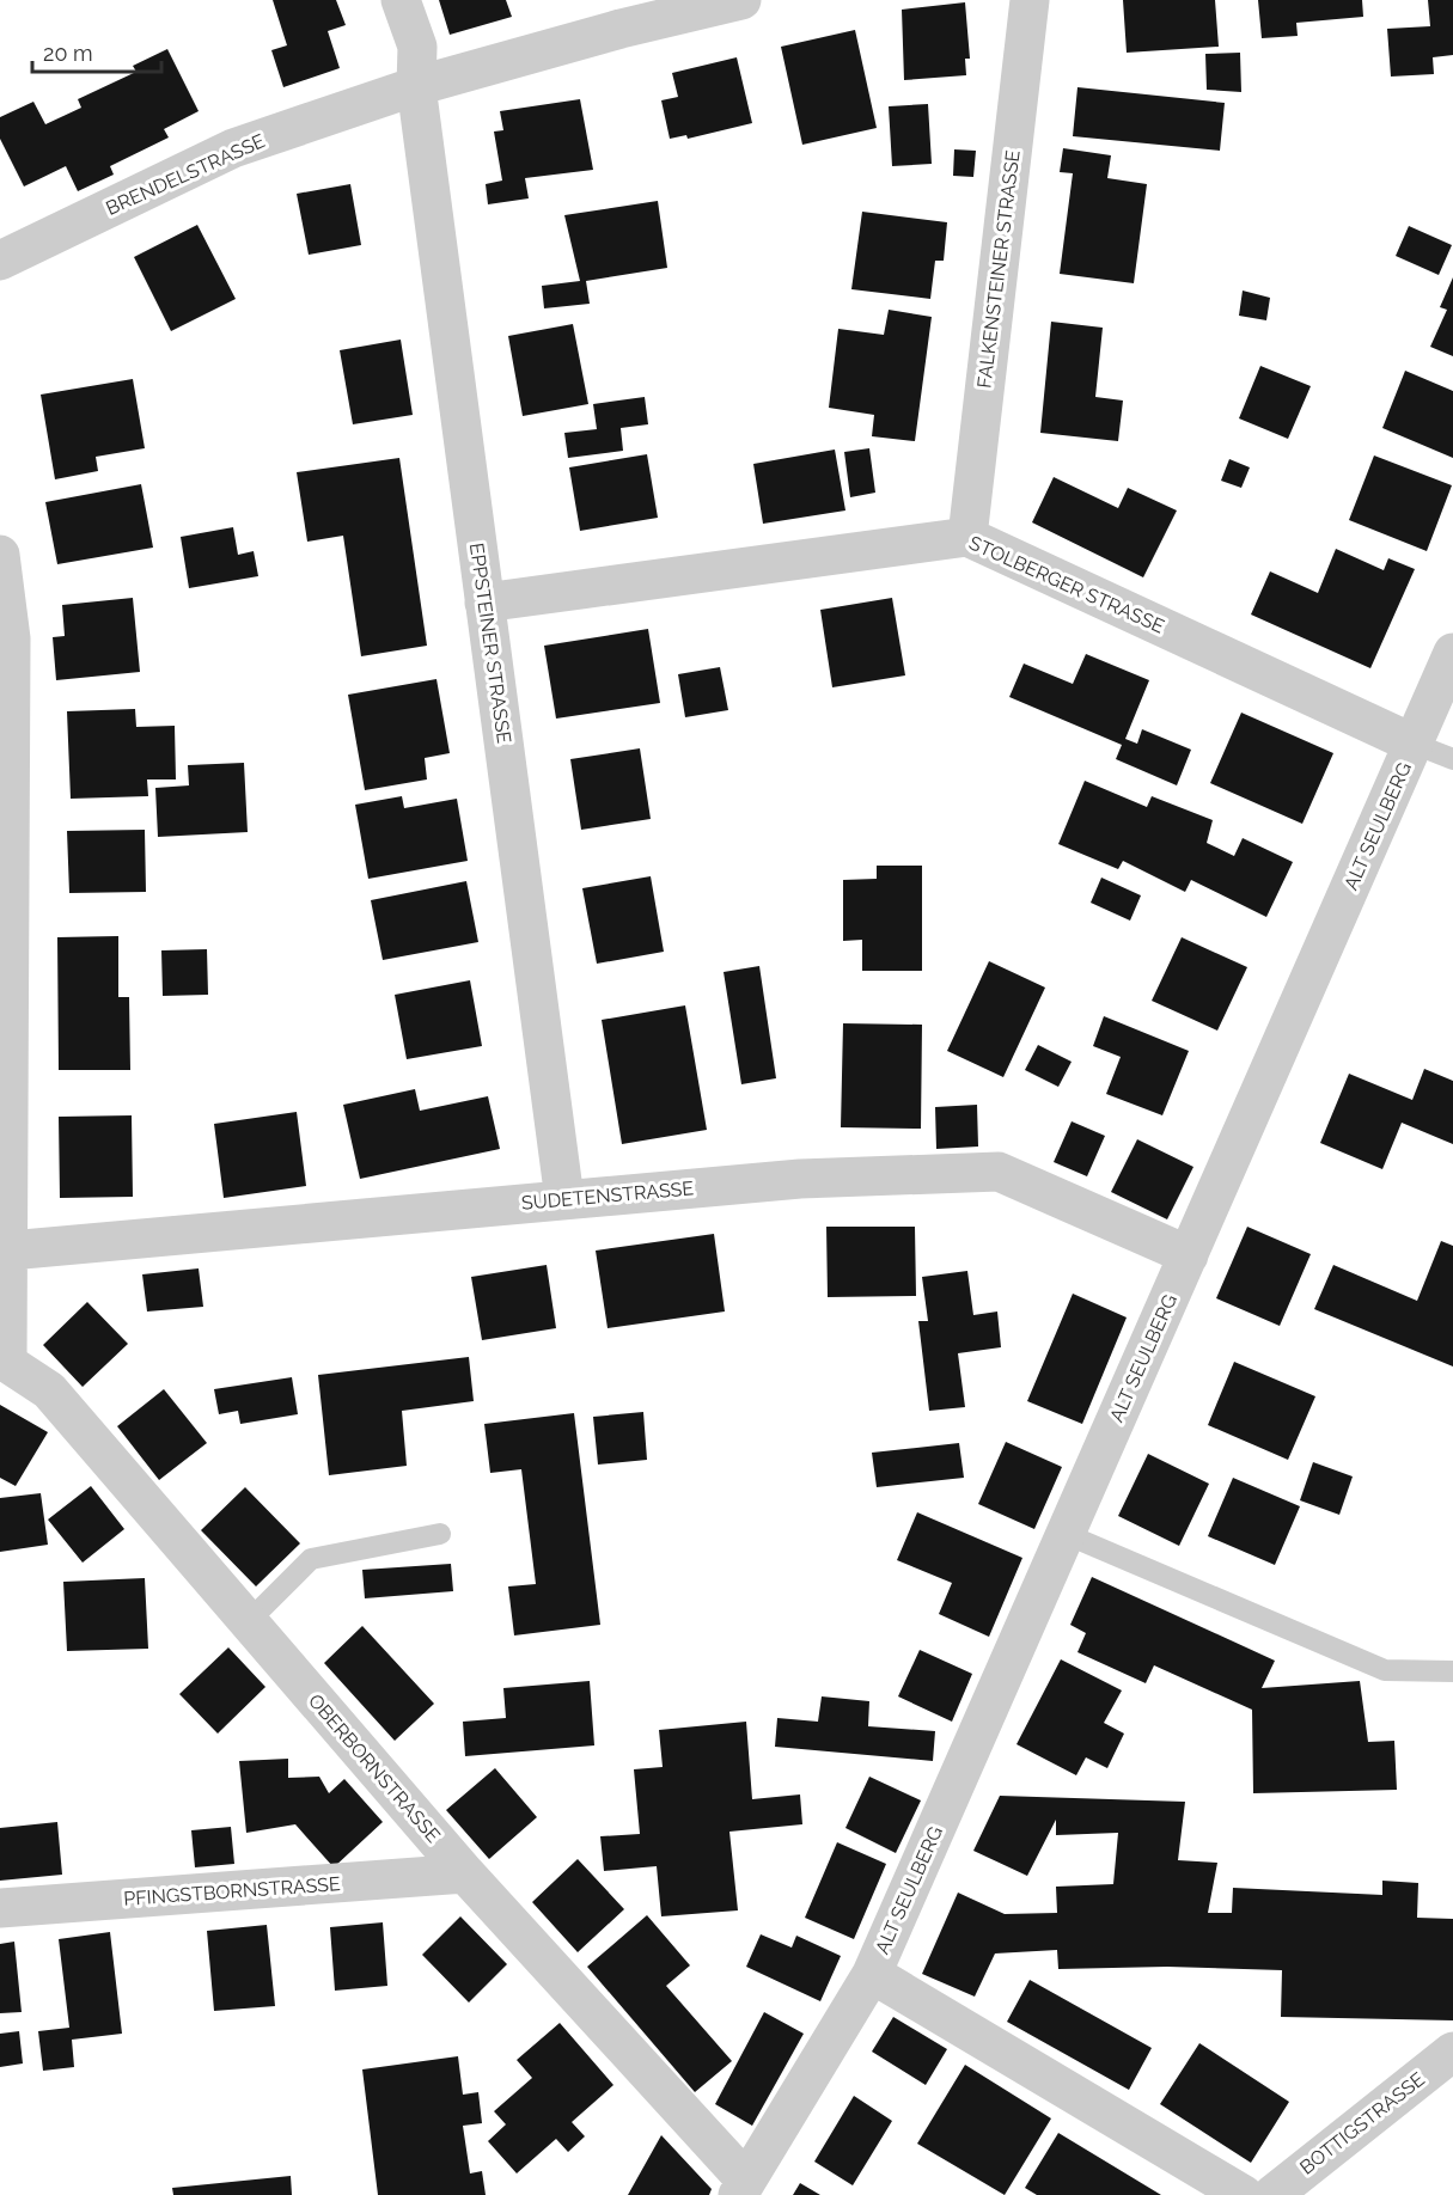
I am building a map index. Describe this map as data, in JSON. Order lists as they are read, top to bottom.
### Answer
{
  "streets": {
    "street": [
      "BRENDELSTRASSE",
      "FALKENSTEINER STRASSE",
      "STOLBERGER STRASSE",
      "EPPSTEINER STRASSE",
      "ALT SEULBERG",
      "SUDETENSTRASSE",
      "OBERBORNSTRASSE",
      "PFINGSTBORNSTRASSE",
      "BOTTIGSTRASSE"
    ]
  },
  "crossings": [
    ["BRENDELSTRASSE", "EPPSTEINER STRASSE"],
    ["FALKENSTEINER STRASSE", "STOLBERGER STRASSE"],
    ["STOLBERGER STRASSE", "EPPSTEINER STRASSE"],
    ["STOLBERGER STRASSE", "ALT SEULBERG"],
    ["EPPSTEINER STRASSE", "SUDETENSTRASSE"],
    ["ALT SEULBERG", "SUDETENSTRASSE"],
    ["ALT SEULBERG", "OBERBORNSTRASSE"],
    ["OBERBORNSTRASSE", "PFINGSTBORNSTRASSE"]
  ],
  "scale_bar": "20 m"
}
